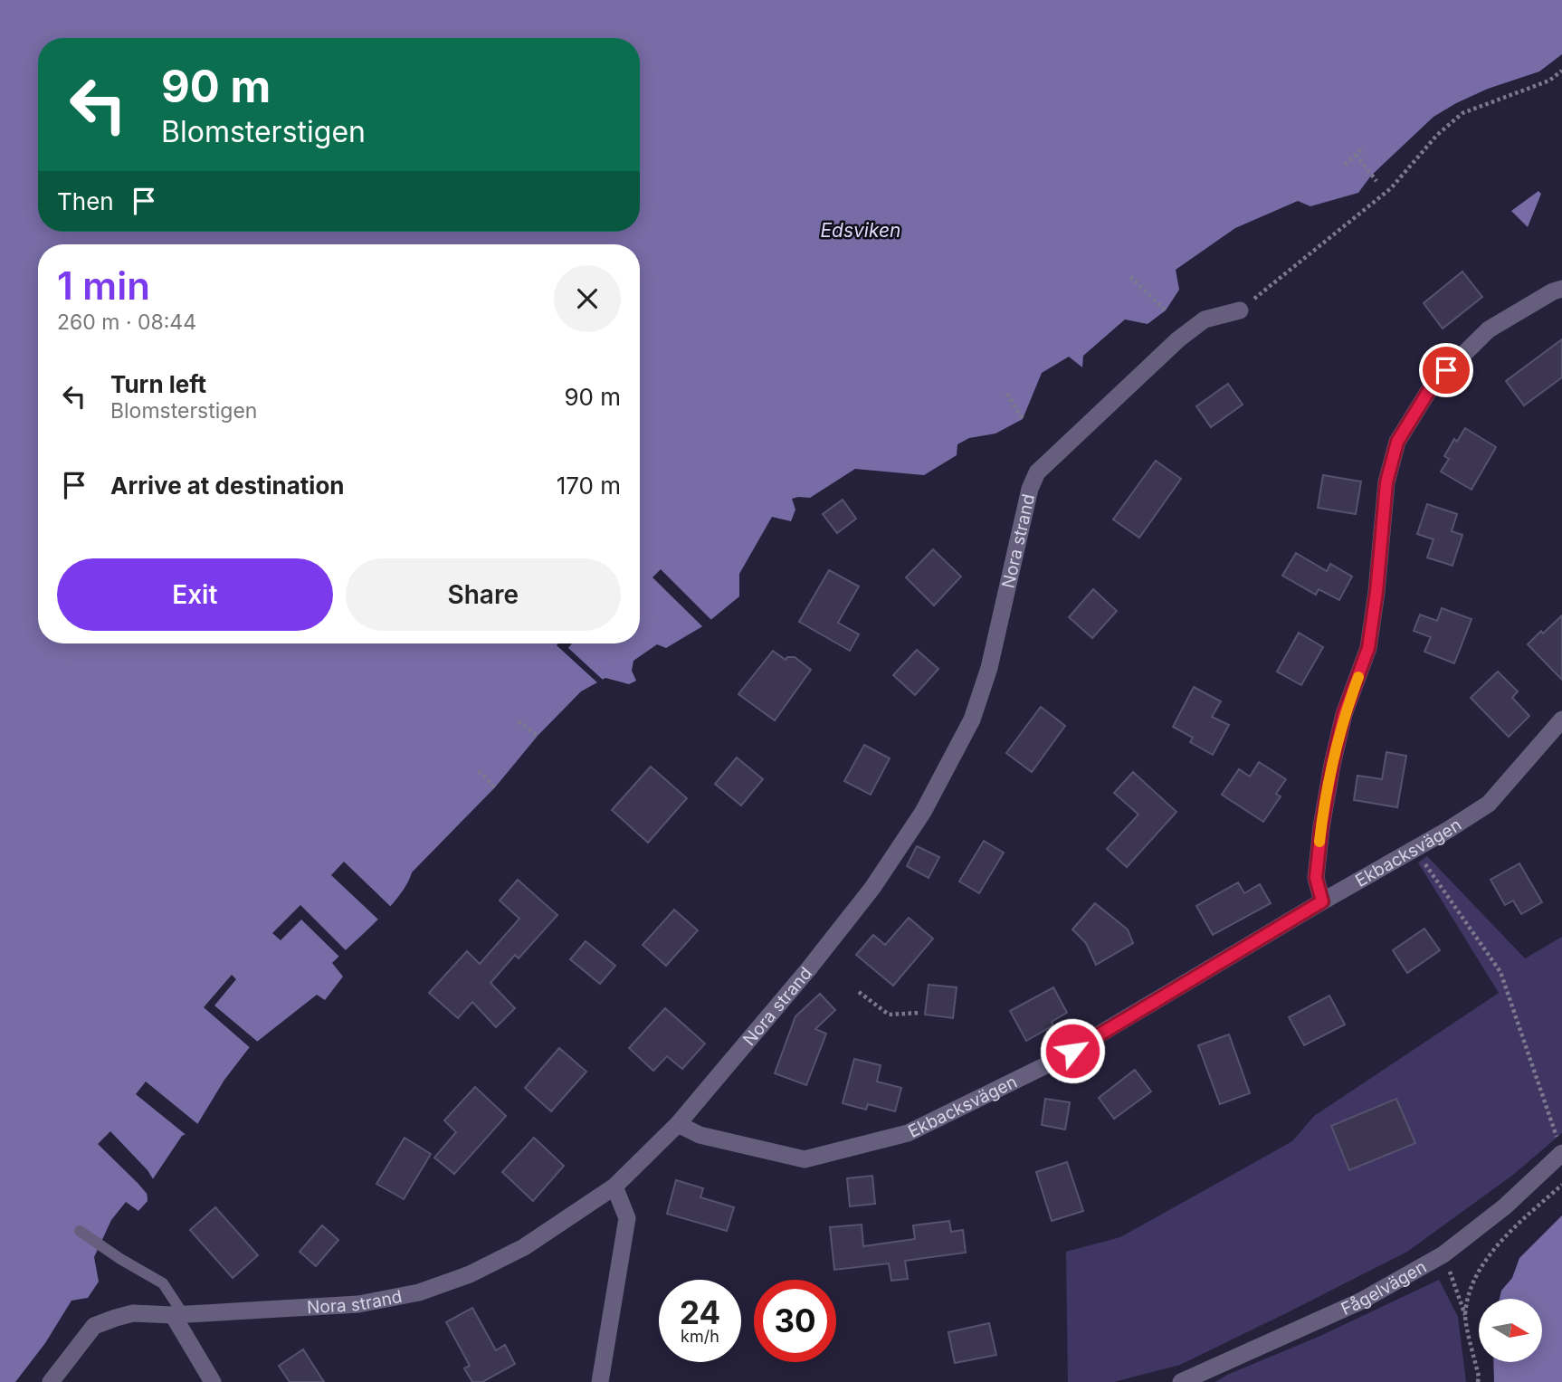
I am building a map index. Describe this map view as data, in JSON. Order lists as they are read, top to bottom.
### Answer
{
  "streets": {
    "street": ["Nora strand", "Ekbacksvägen", "Fågelvägen"]
  },
  "crossings": [
    ["Nora strand", "Ekbacksvägen"]
  ],
  "water": ["Edsviken"],
  "north": "right",
  "page": {
    "turn": ["90 m", "Blomsterstigen"],
    "then": "Then",
    "heading": ["1 min", "260 m · 08:44"],
    "list": [
      {
        "name": "Turn left",
        "note": "Blomsterstigen",
        "value": "90 m"
      },
      {
        "name": "Arrive at destination",
        "value": "170 m"
      }
    ],
    "buttons": ["Exit", "Share"],
    "speed": "24 km/h",
    "limit": "30"
  }
}
